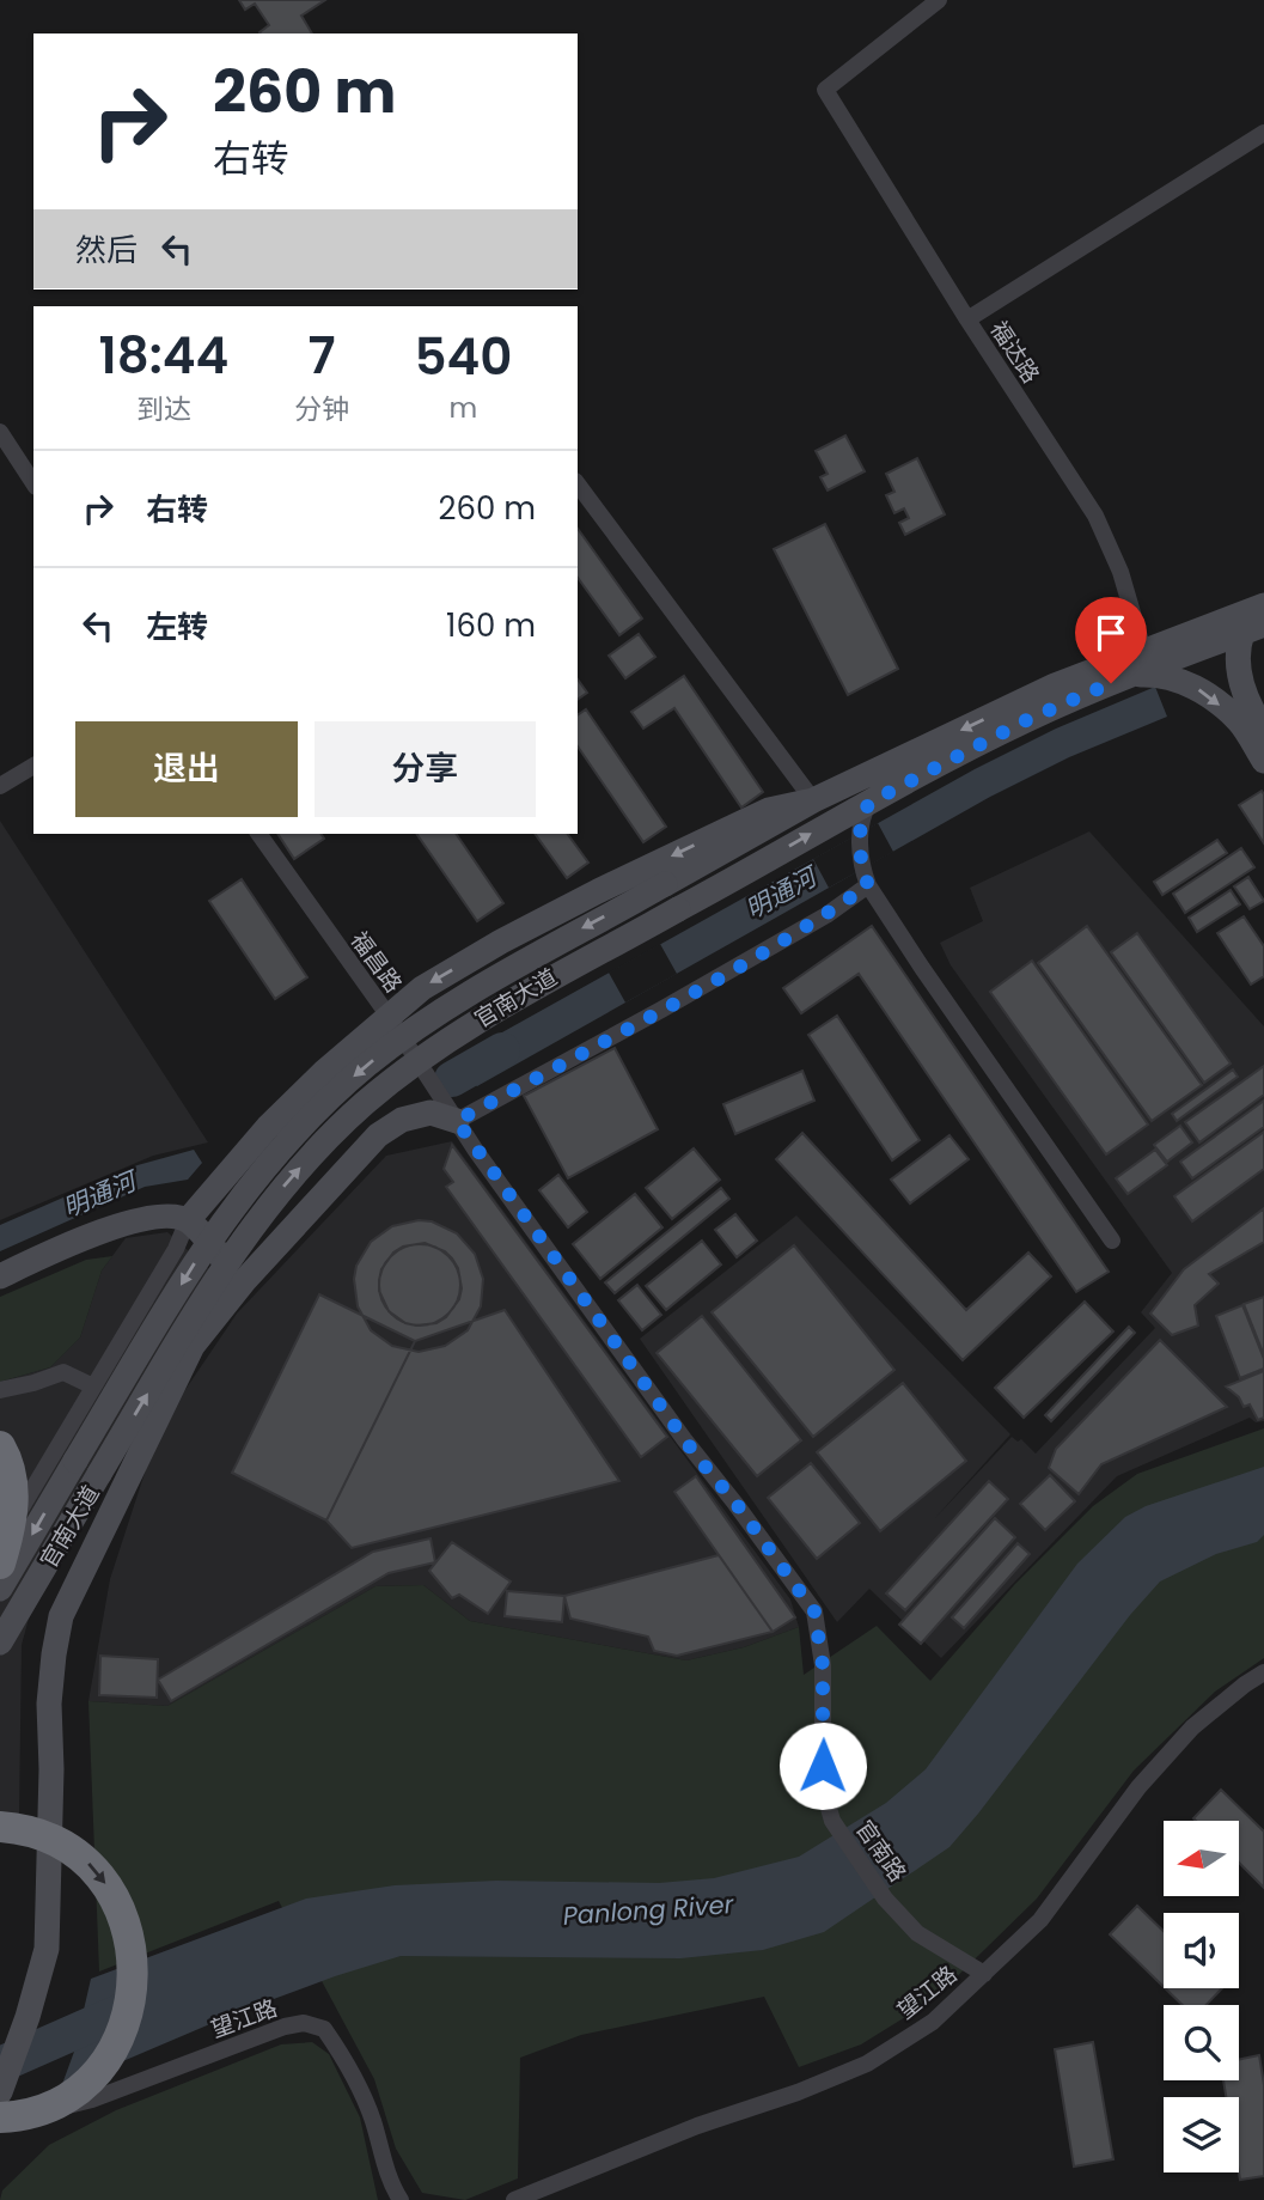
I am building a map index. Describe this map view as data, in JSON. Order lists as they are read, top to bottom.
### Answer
{
  "streets": {
    "main road": ["官南大道"],
    "street": [
      "福达路",
      "福昌路",
      "官南路",
      "望江路"
    ]
  },
  "crossings": [
    ["福达路", "官南大道"],
    ["福昌路", "官南路"],
    ["官南路", "望江路"]
  ],
  "water": ["明通河", "Panlong River"],
  "north": "left",
  "page": {
    "turn": ["260 m", "右转"],
    "then": "然后",
    "eta": [
      "18:44",
      "到达",
      "7",
      "分钟",
      "540",
      "m"
    ],
    "list": [
      {
        "name": "右转",
        "value": "260 m"
      },
      {
        "name": "左转",
        "value": "160 m"
      }
    ],
    "buttons": ["退出", "分享"]
  }
}
